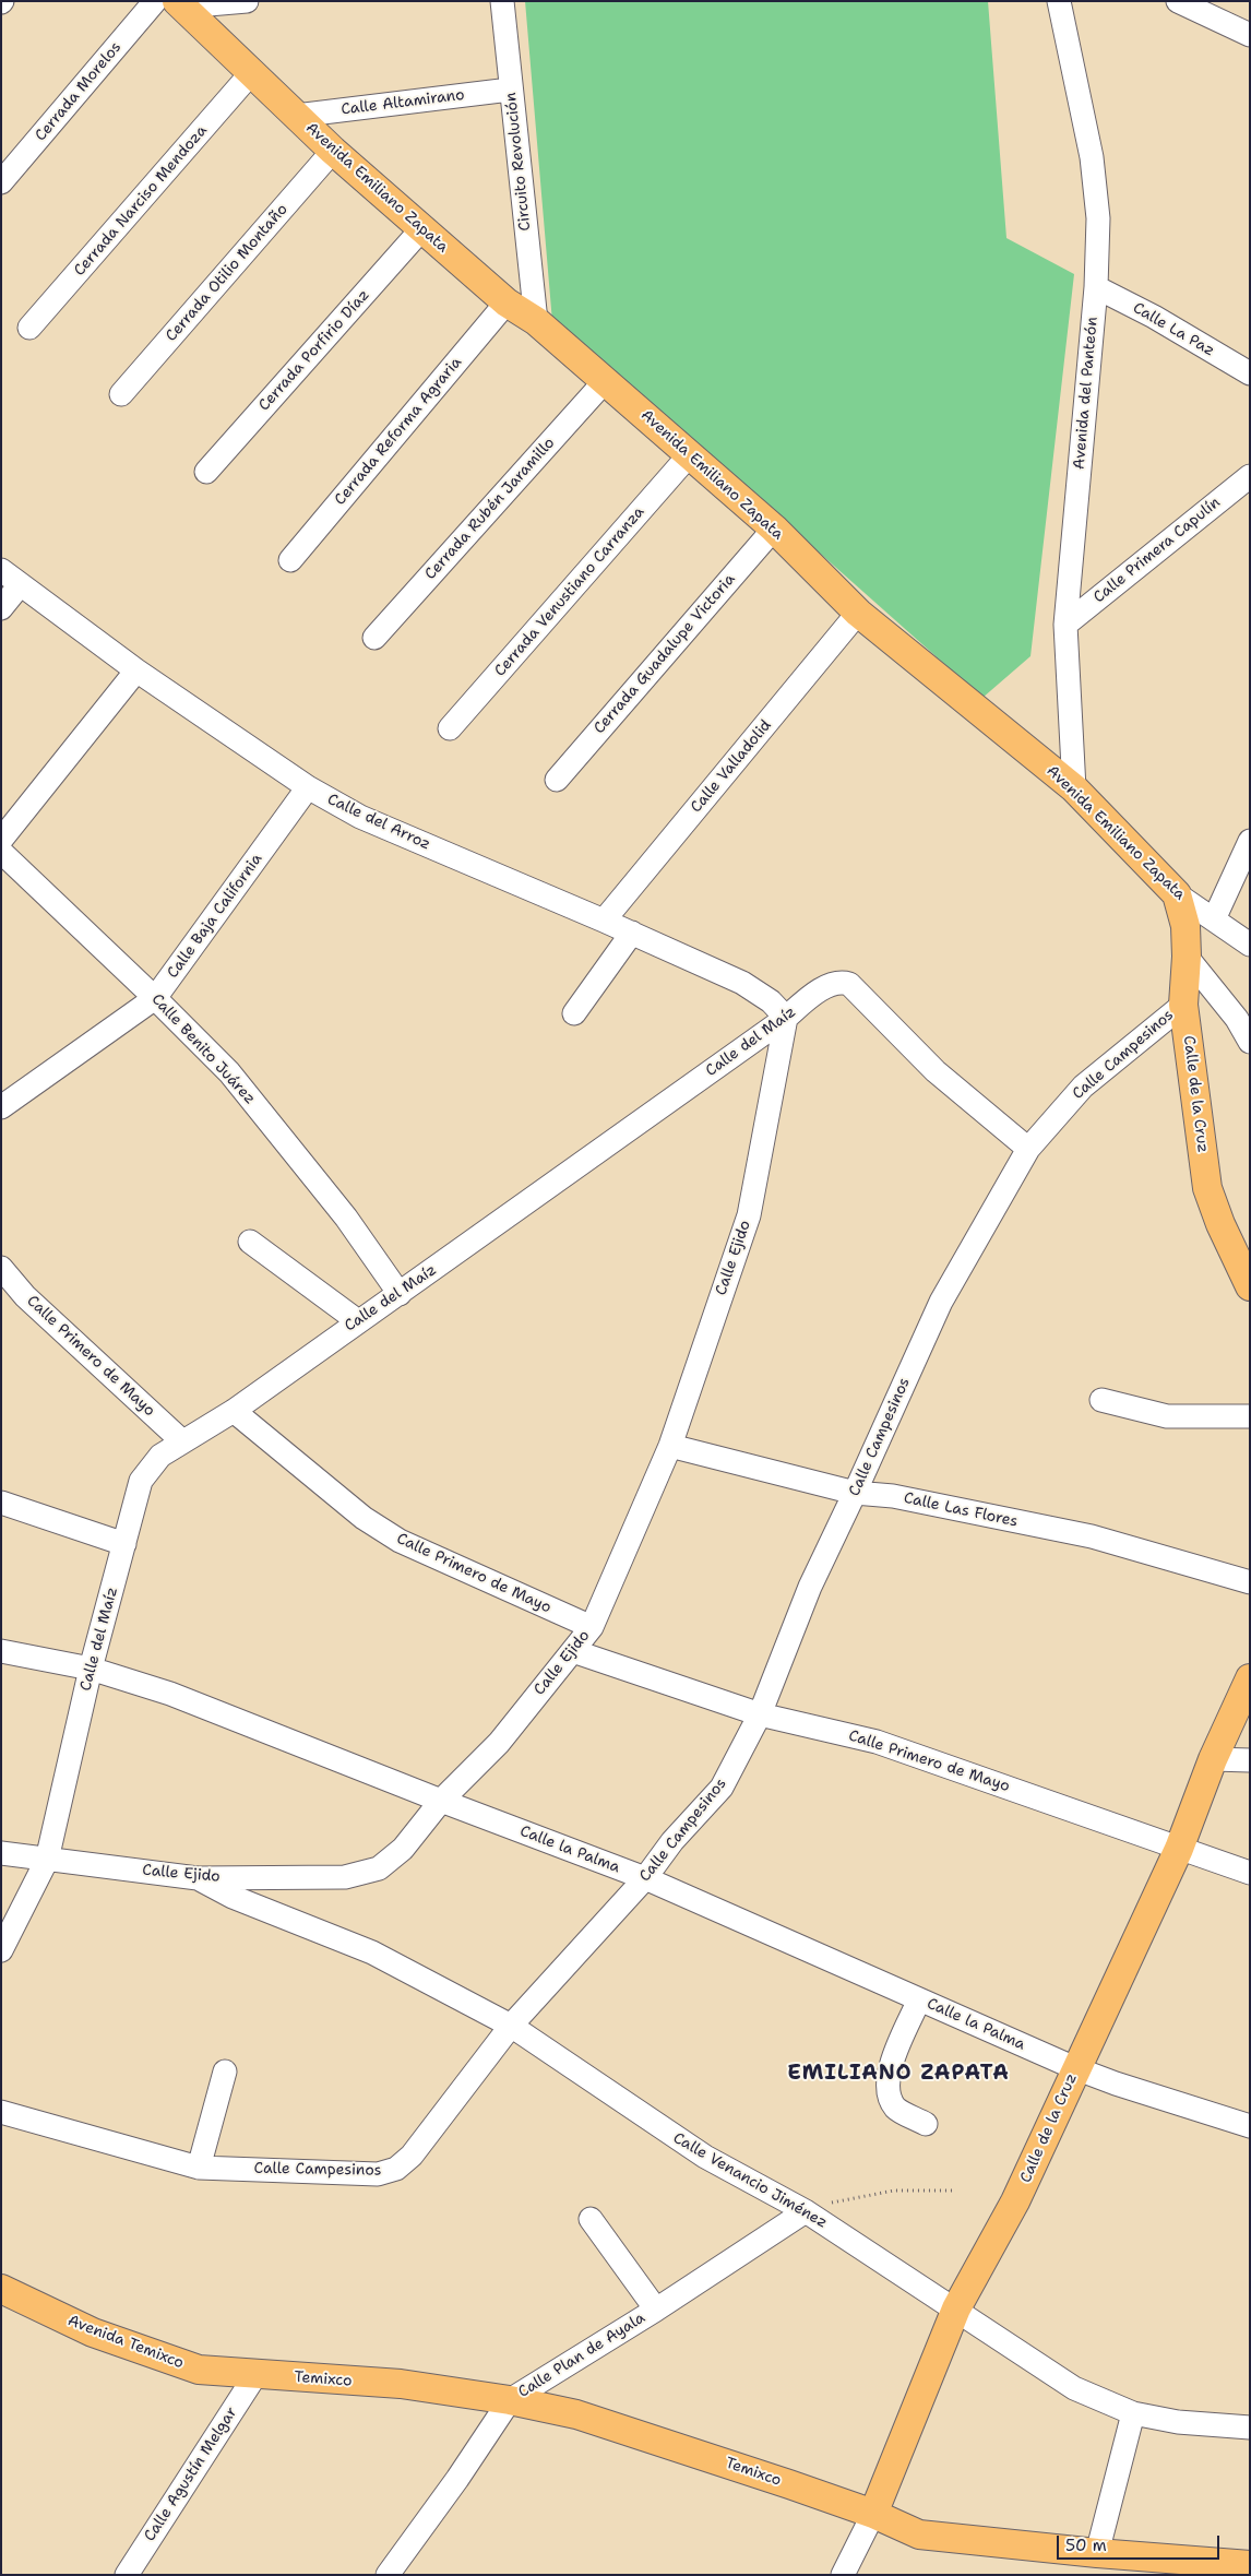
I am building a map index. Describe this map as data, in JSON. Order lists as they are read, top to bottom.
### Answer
{
  "streets": {
    "main road": [
      "Avenida Emiliano Zapata",
      "Calle de la Cruz",
      "Avenida Temixco",
      "Temixco"
    ],
    "street": [
      "Cerrada Morelos",
      "Calle Altamirano",
      "Circuito Revolución",
      "Cerrada Narciso Mendoza",
      "Cerrada Otilio Montaño",
      "Calle La Paz",
      "Cerrada Porfirio Díaz",
      "Avenida del Panteón",
      "Cerrada Reforma Agraria",
      "Cerrada Rubén Jaramillo",
      "Calle Primera Capulín",
      "Cerrada Venustiano Carranza",
      "Cerrada Guadalupe Victoria",
      "Calle Valladolid",
      "Calle del Arroz",
      "Calle Baja California",
      "Calle del Maíz",
      "Calle Benito Juárez",
      "Calle Campesinos",
      "Calle Ejido",
      "Calle Primero de Mayo",
      "Calle Las Flores",
      "Calle la Palma",
      "Calle Venancio Jiménez",
      "Calle Plan de Ayala",
      "Calle Agustín Melgar"
    ]
  },
  "crossings": [
    ["Calle Altamirano", "Circuito Revolución"],
    ["Calle Altamirano", "Avenida Emiliano Zapata"],
    ["Circuito Revolución", "Avenida Emiliano Zapata"],
    ["Avenida Emiliano Zapata", "Cerrada Narciso Mendoza"],
    ["Avenida Emiliano Zapata", "Cerrada Otilio Montaño"],
    ["Avenida Emiliano Zapata", "Cerrada Porfirio Díaz"],
    ["Avenida Emiliano Zapata", "Avenida del Panteón"],
    ["Avenida Emiliano Zapata", "Cerrada Reforma Agraria"],
    ["Avenida Emiliano Zapata", "Cerrada Rubén Jaramillo"],
    ["Avenida Emiliano Zapata", "Cerrada Venustiano Carranza"],
    ["Avenida Emiliano Zapata", "Cerrada Guadalupe Victoria"],
    ["Avenida Emiliano Zapata", "Calle Valladolid"],
    ["Avenida Emiliano Zapata", "Calle de la Cruz"],
    ["Calle La Paz", "Avenida del Panteón"],
    ["Avenida del Panteón", "Calle Primera Capulín"],
    ["Calle Valladolid", "Calle del Arroz"],
    ["Calle del Arroz", "Calle Baja California"],
    ["Calle del Arroz", "Calle del Maíz"],
    ["Calle del Arroz", "Calle Ejido"],
    ["Calle Baja California", "Calle Benito Juárez"],
    ["Calle del Maíz", "Calle Benito Juárez"],
    ["Calle del Maíz", "Calle Campesinos"],
    ["Calle del Maíz", "Calle Ejido"],
    ["Calle del Maíz", "Calle Primero de Mayo"],
    ["Calle del Maíz", "Calle la Palma"],
    ["Calle Campesinos", "Calle de la Cruz"],
    ["Calle Campesinos", "Calle Primero de Mayo"],
    ["Calle Campesinos", "Calle Las Flores"],
    ["Calle Campesinos", "Calle la Palma"],
    ["Calle Campesinos", "Calle Venancio Jiménez"],
    ["Calle de la Cruz", "Calle Primero de Mayo"],
    ["Calle de la Cruz", "Calle la Palma"],
    ["Calle de la Cruz", "Calle Venancio Jiménez"],
    ["Calle de la Cruz", "Temixco"],
    ["Calle Ejido", "Calle Primero de Mayo"],
    ["Calle Ejido", "Calle Las Flores"],
    ["Calle Ejido", "Calle la Palma"],
    ["Calle Ejido", "Calle Venancio Jiménez"],
    ["Calle Venancio Jiménez", "Calle Plan de Ayala"],
    ["Avenida Temixco", "Temixco"],
    ["Avenida Temixco", "Calle Agustín Melgar"],
    ["Calle Plan de Ayala", "Temixco"],
    ["Temixco", "Calle Agustín Melgar"]
  ],
  "districts": ["EMILIANO ZAPATA"],
  "scale_bar": "50 m"
}
